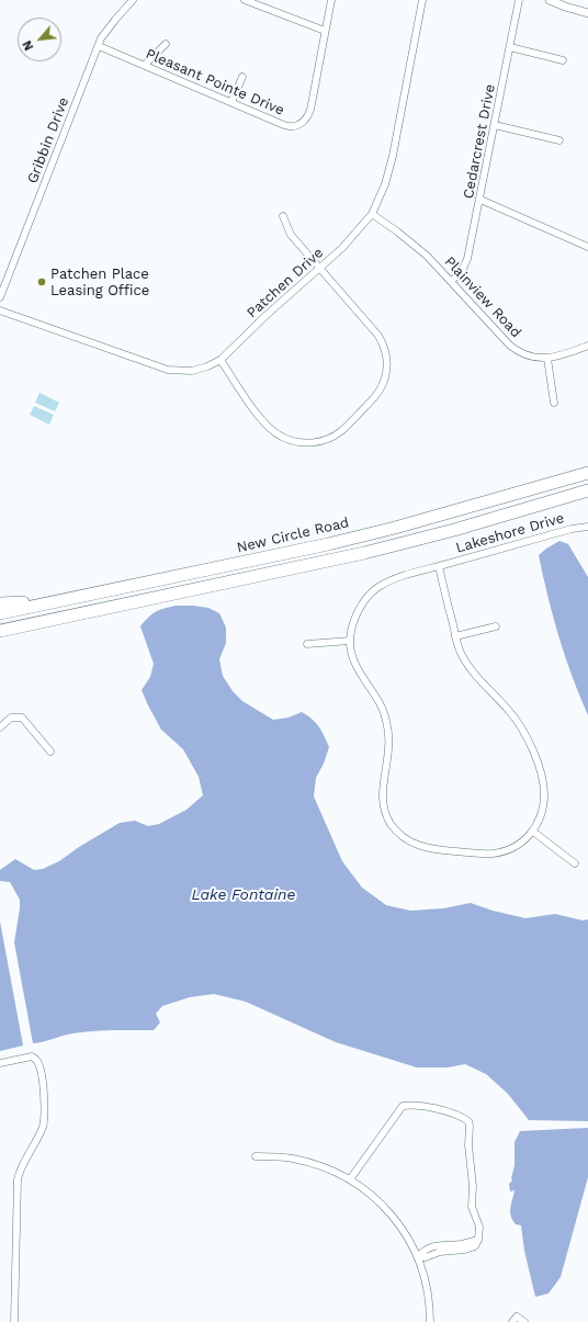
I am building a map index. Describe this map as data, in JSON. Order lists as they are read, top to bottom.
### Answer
{
  "streets": {
    "highway": ["New Circle Road"],
    "street": [
      "Pleasant Pointe Drive",
      "Gribbin Drive",
      "Cedarcrest Drive",
      "Patchen Drive",
      "Plainview Road",
      "Lakeshore Drive"
    ]
  },
  "crossings": [
    ["Pleasant Pointe Drive", "Gribbin Drive"],
    ["Cedarcrest Drive", "Plainview Road"],
    ["Patchen Drive", "Plainview Road"]
  ],
  "water": ["Lake Fontaine"],
  "places": ["Patchen Place Leasing Office"],
  "north": "bottom left"
}
